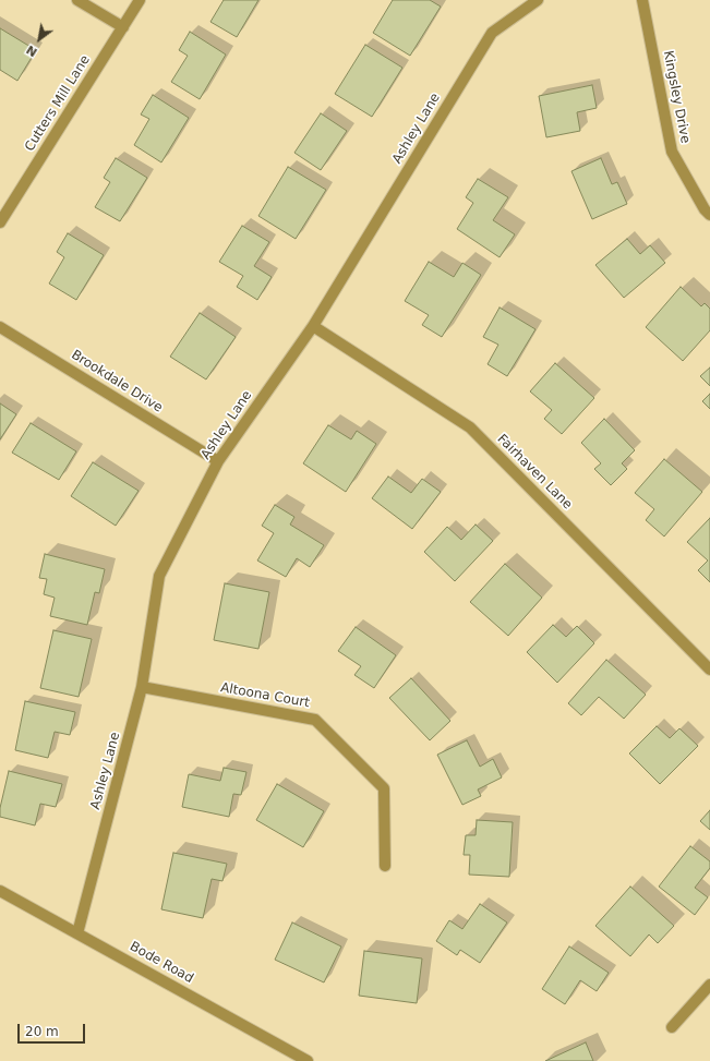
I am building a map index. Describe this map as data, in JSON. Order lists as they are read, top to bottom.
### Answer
{
  "streets": {
    "street": [
      "Kingsley Drive",
      "Cutters Mill Lane",
      "Ashley Lane",
      "Brookdale Drive",
      "Fairhaven Lane",
      "Altoona Court",
      "Bode Road"
    ]
  },
  "crossings": [
    ["Ashley Lane", "Brookdale Drive"],
    ["Ashley Lane", "Fairhaven Lane"],
    ["Ashley Lane", "Altoona Court"],
    ["Ashley Lane", "Bode Road"]
  ],
  "scale_bar": "20 m",
  "north": "bottom left"
}
